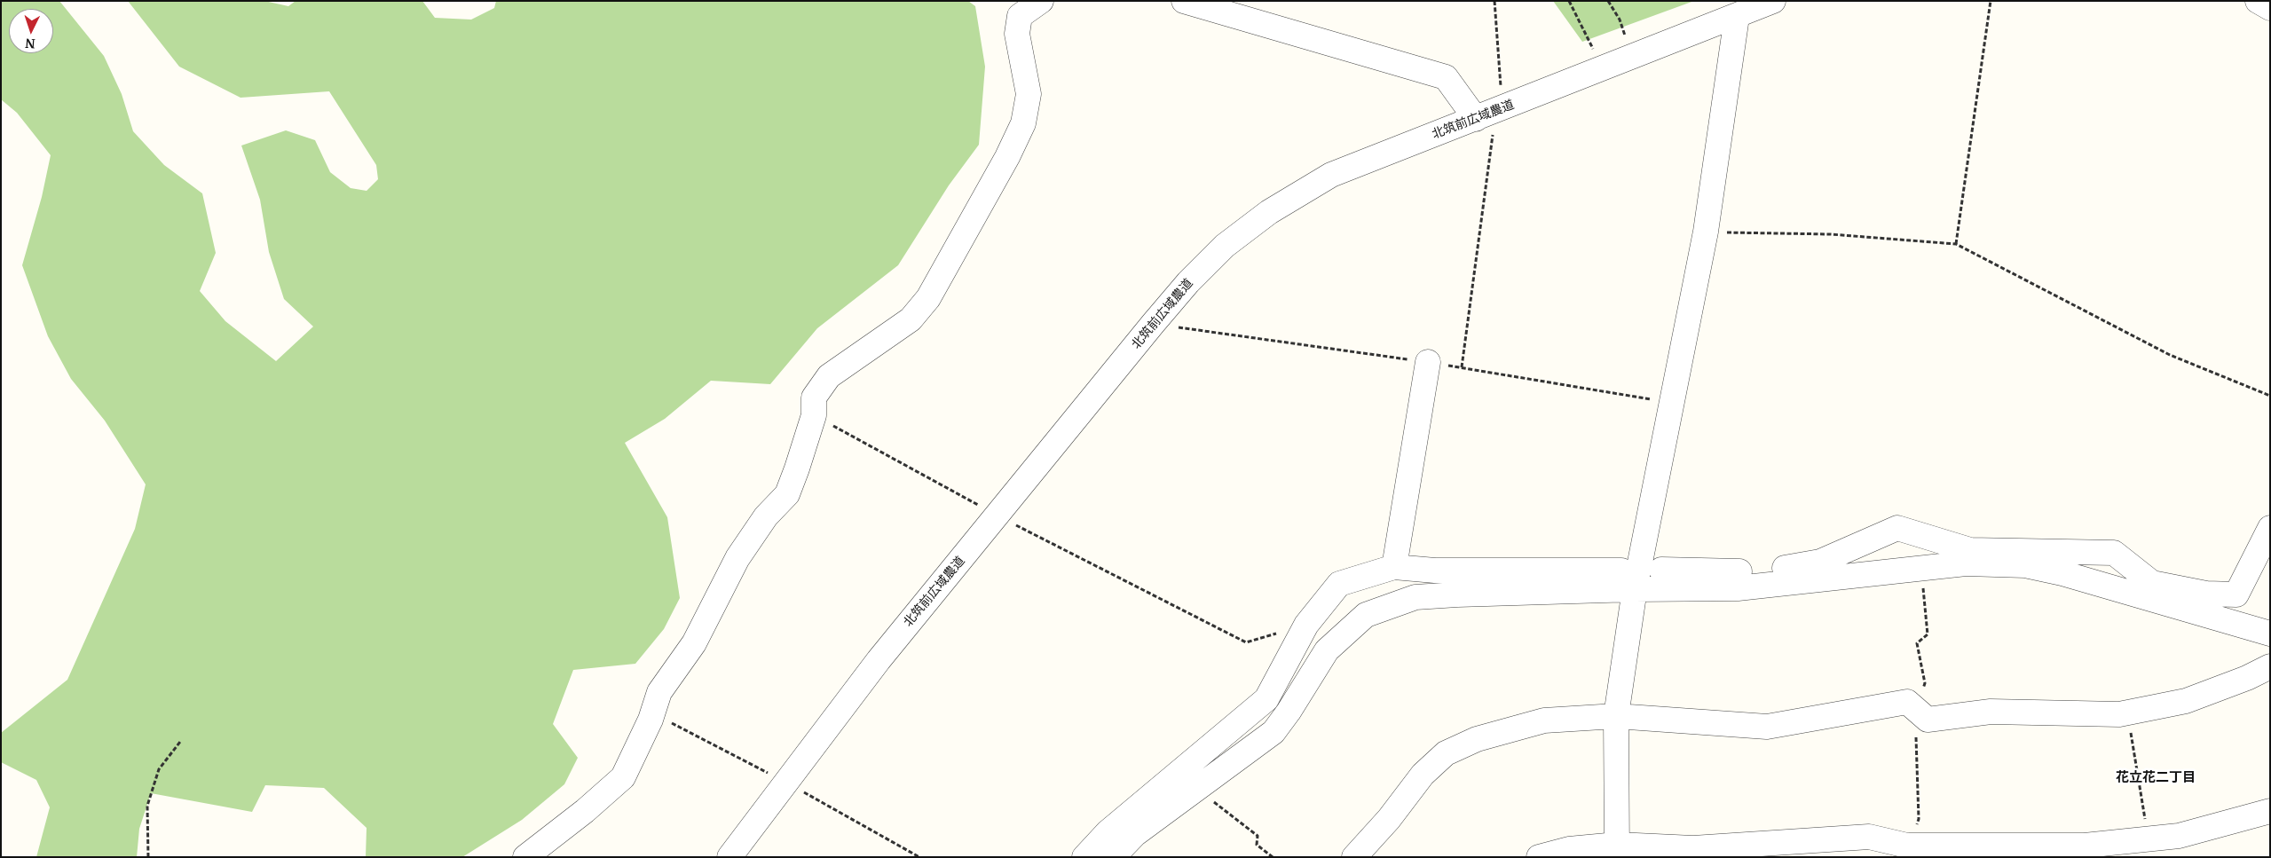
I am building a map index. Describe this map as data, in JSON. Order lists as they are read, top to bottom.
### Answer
{
  "streets": {
    "street": ["北筑前広域農道"]
  },
  "districts": ["花立花二丁目"],
  "north": "bottom"
}
